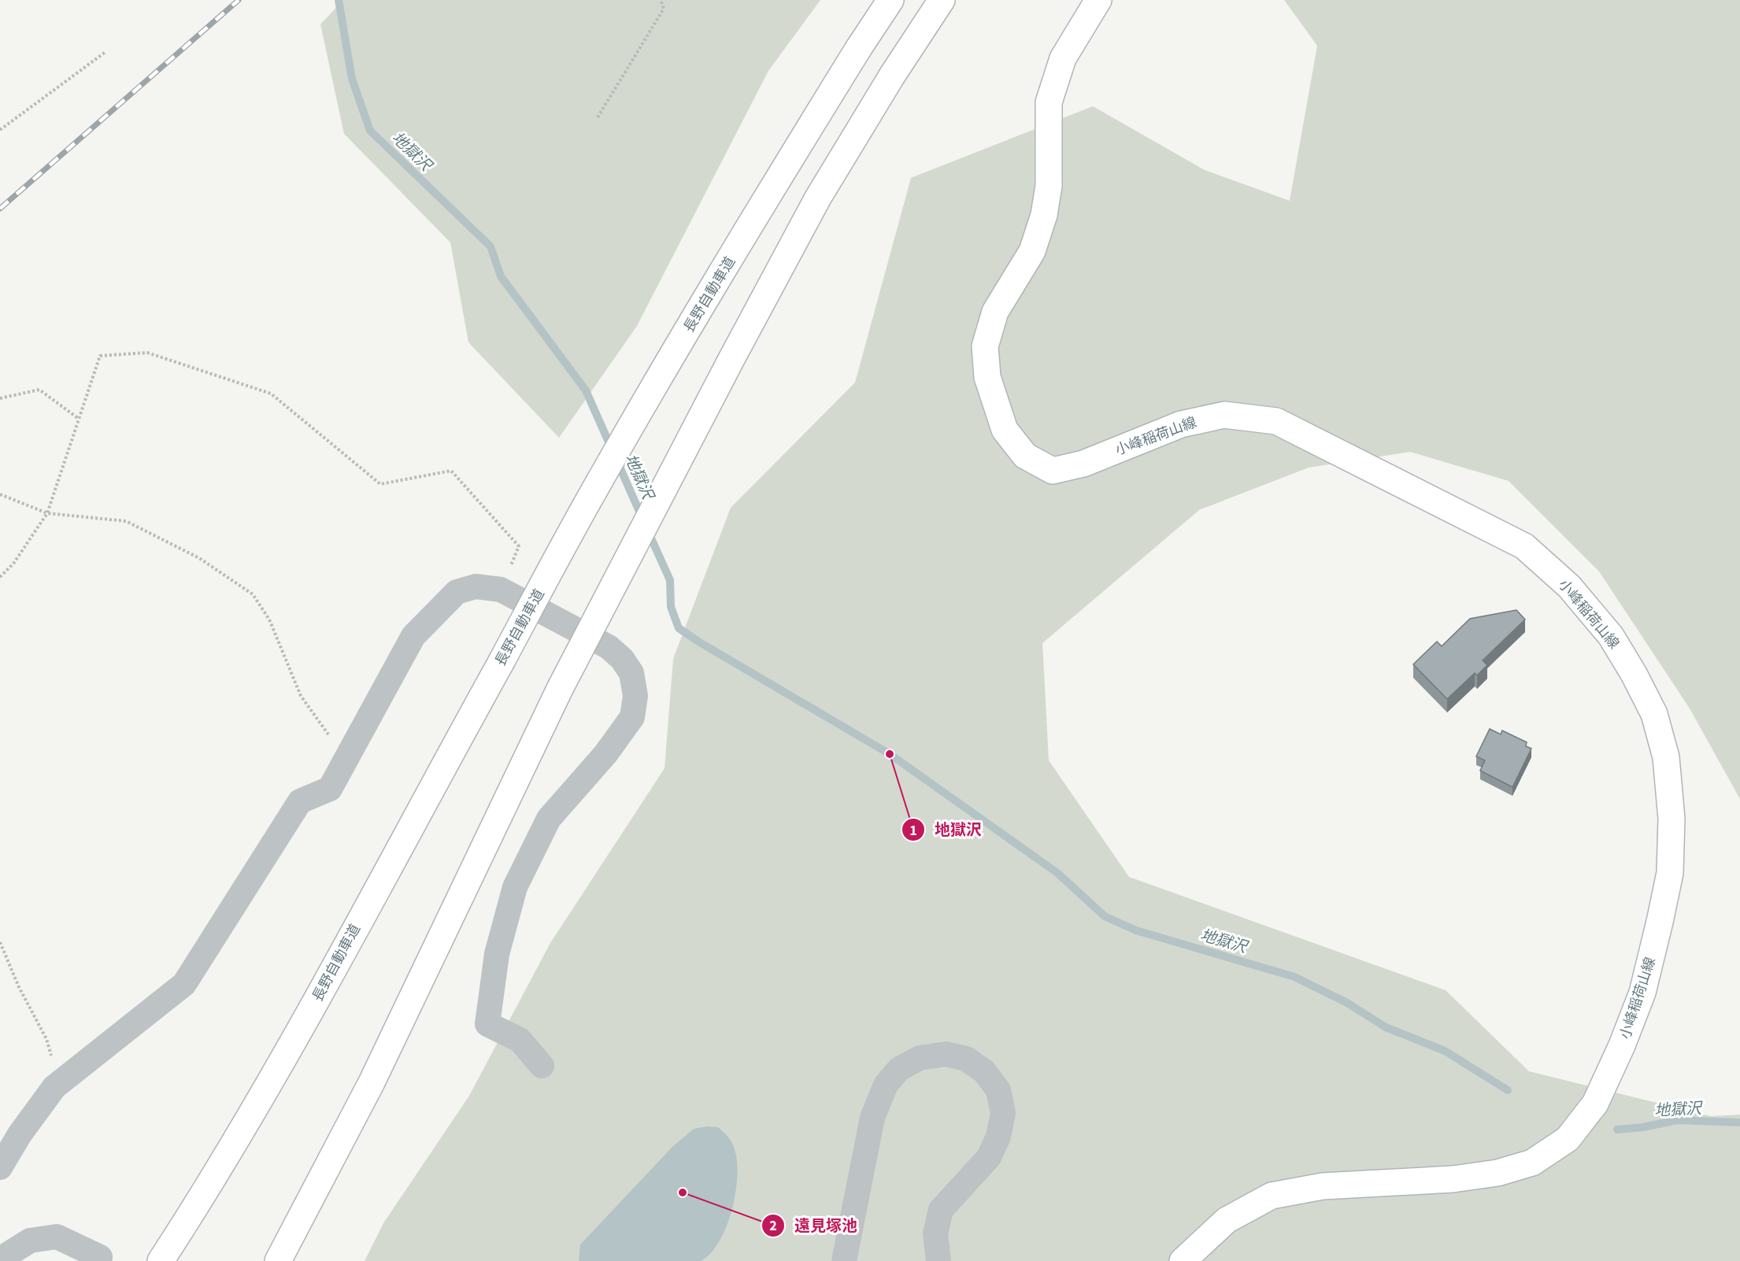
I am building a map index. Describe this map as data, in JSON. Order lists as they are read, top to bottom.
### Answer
{
  "streets": {
    "main road": ["長野自動車道", "小峰稲荷山線"]
  },
  "water": ["地獄沢"],
  "places": ["地獄沢", "遠見塚池"]
}
